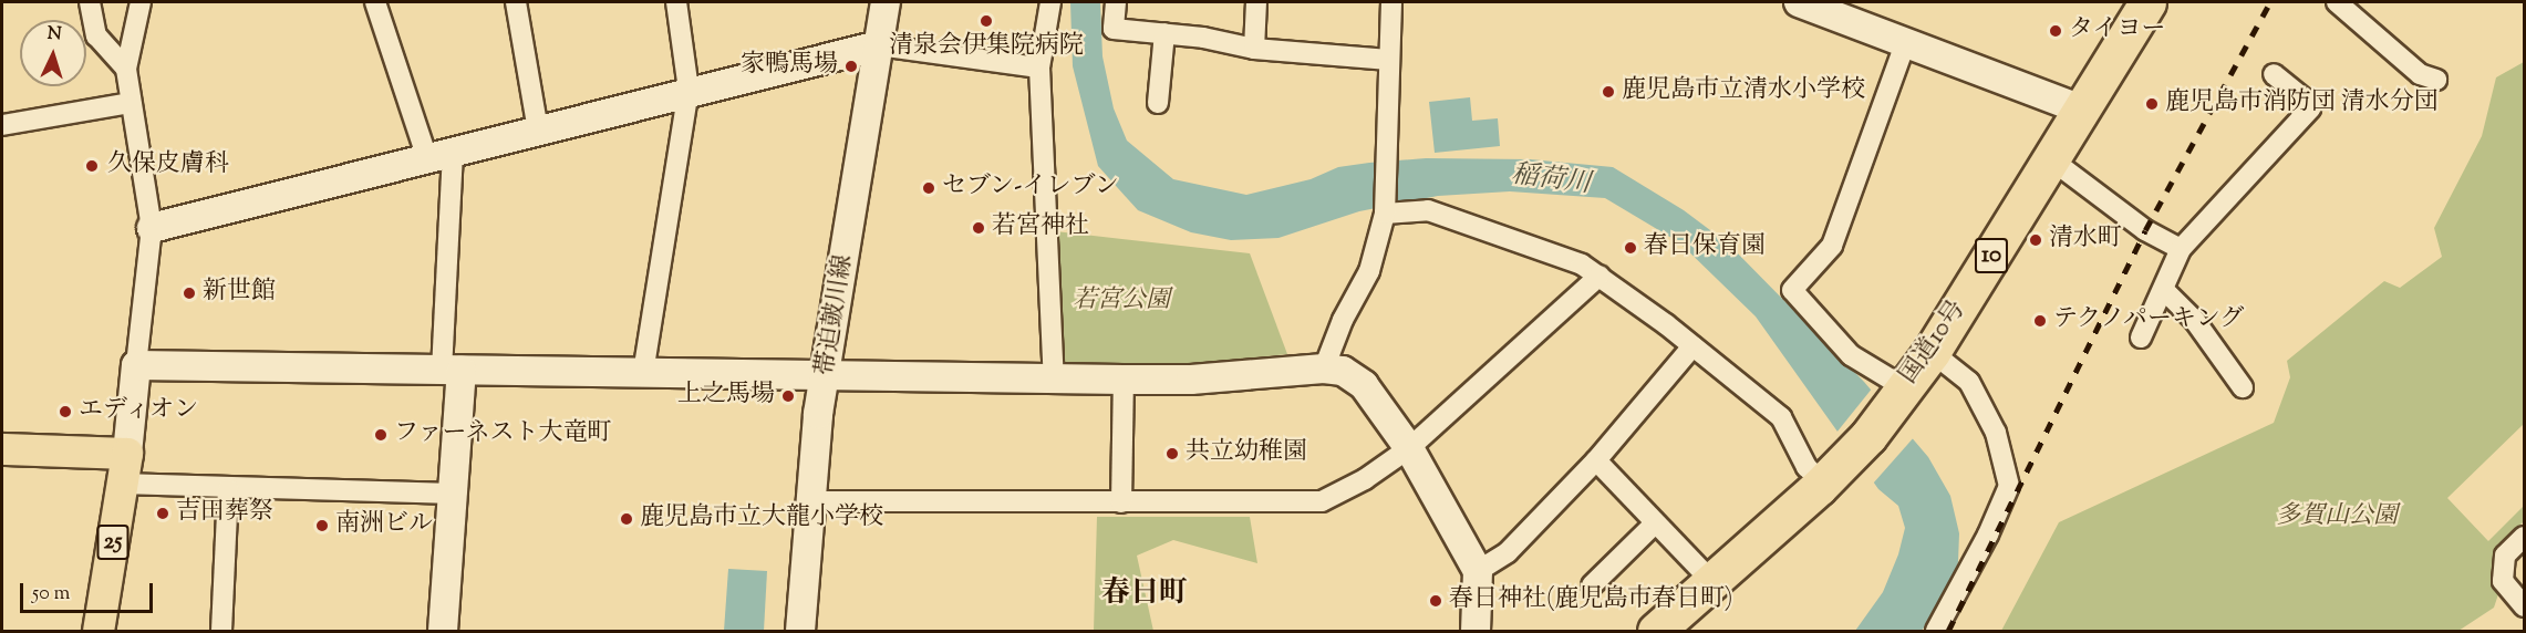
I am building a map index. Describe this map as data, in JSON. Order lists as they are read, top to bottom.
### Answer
{
  "streets": {
    "highway": ["10", "国道10号"],
    "main road": ["25"],
    "street": ["帯迫皷川線"]
  },
  "districts": ["春日町"],
  "water": ["稲荷川"],
  "parks": ["若宮公園", "多賀山公園"],
  "places": [
    "清泉会伊集院病院",
    "タイヨー",
    "家鴨馬場",
    "鹿児島市立清水小学校",
    "鹿児島市消防団 清水分団",
    "久保皮膚科",
    "セブン-イレブン",
    "若宮神社",
    "清水町",
    "春日保育園",
    "新世館",
    "テクノパーキング",
    "上之馬場",
    "エディオン",
    "ファーネスト大竜町",
    "共立幼稚園",
    "吉田葬祭",
    "鹿児島市立大龍小学校",
    "南洲ビル",
    "春日神社(鹿児島市春日町)"
  ],
  "scale_bar": "50 m",
  "north": "top"
}
